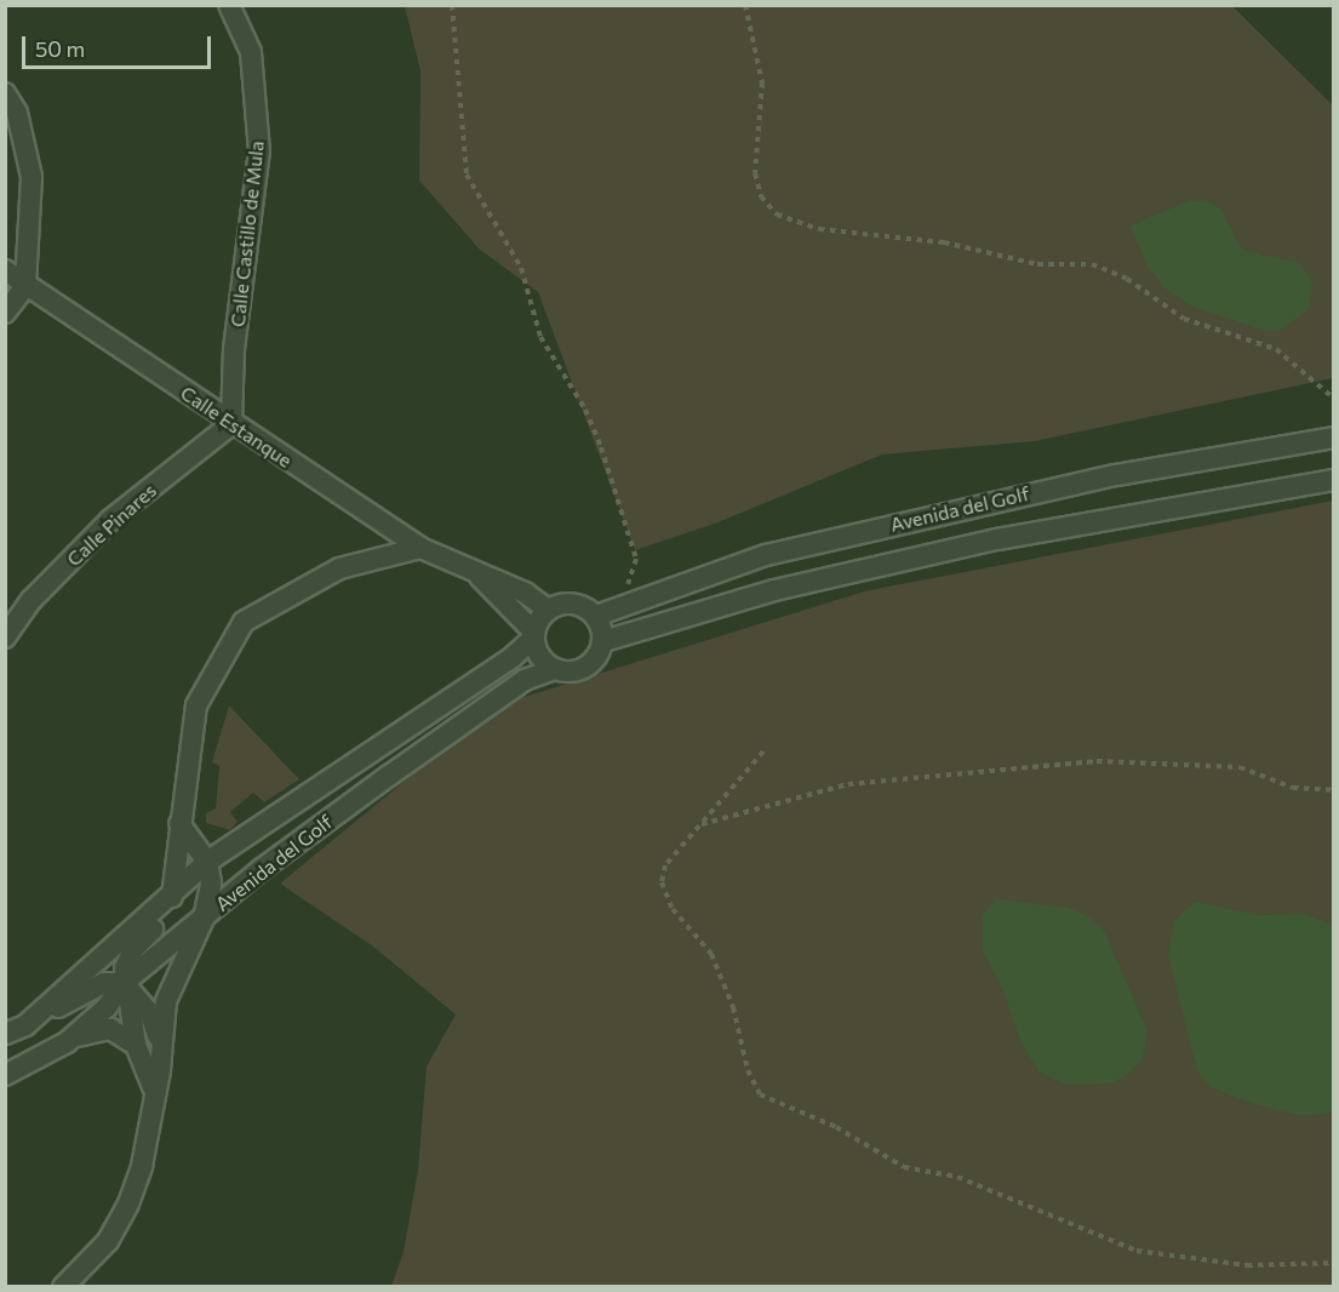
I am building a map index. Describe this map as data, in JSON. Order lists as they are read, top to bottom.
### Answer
{
  "streets": {
    "street": [
      "Calle Castillo de Mula",
      "Calle Estanque",
      "Avenida del Golf",
      "Calle Pinares"
    ]
  },
  "crossings": [
    ["Calle Castillo de Mula", "Calle Estanque"],
    ["Calle Castillo de Mula", "Calle Pinares"],
    ["Calle Estanque", "Avenida del Golf"],
    ["Calle Estanque", "Calle Pinares"]
  ],
  "scale_bar": "50 m"
}
